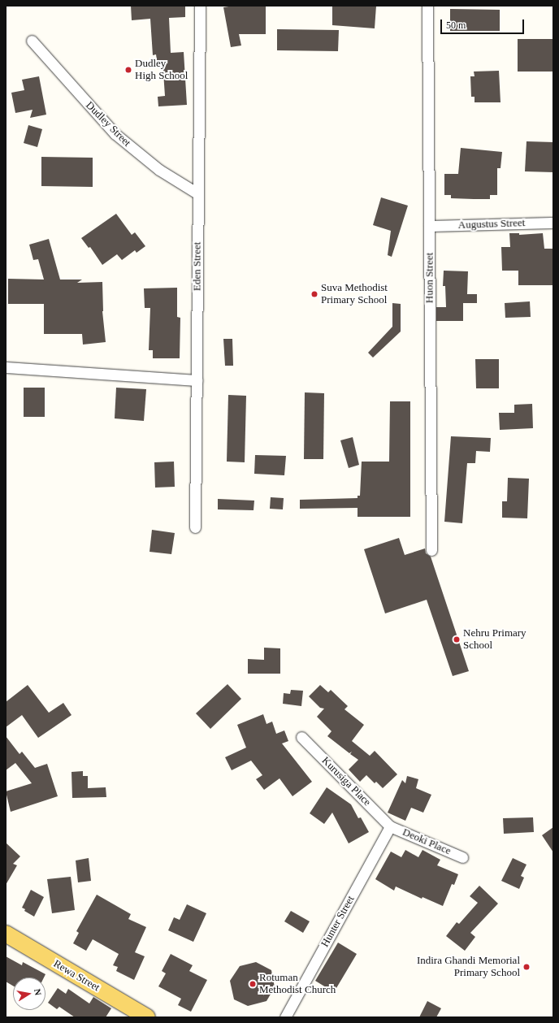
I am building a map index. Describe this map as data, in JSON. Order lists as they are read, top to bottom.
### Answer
{
  "streets": {
    "main road": ["Rewa Street"],
    "street": [
      "Dudley Street",
      "Augustus Street",
      "Eden Street",
      "Huon Street",
      "Kurusiga Place",
      "Deoki Place",
      "Hunter Street"
    ]
  },
  "crossings": [
    ["Dudley Street", "Eden Street"],
    ["Augustus Street", "Huon Street"],
    ["Kurusiga Place", "Deoki Place"],
    ["Kurusiga Place", "Hunter Street"],
    ["Deoki Place", "Hunter Street"]
  ],
  "places": [
    "Dudley High School",
    "Suva Methodist Primary School",
    "Nehru Primary School",
    "Indira Ghandi Memorial Primary School",
    "Rotuman Methodist Church"
  ],
  "scale_bar": "50 m",
  "north": "right"
}
